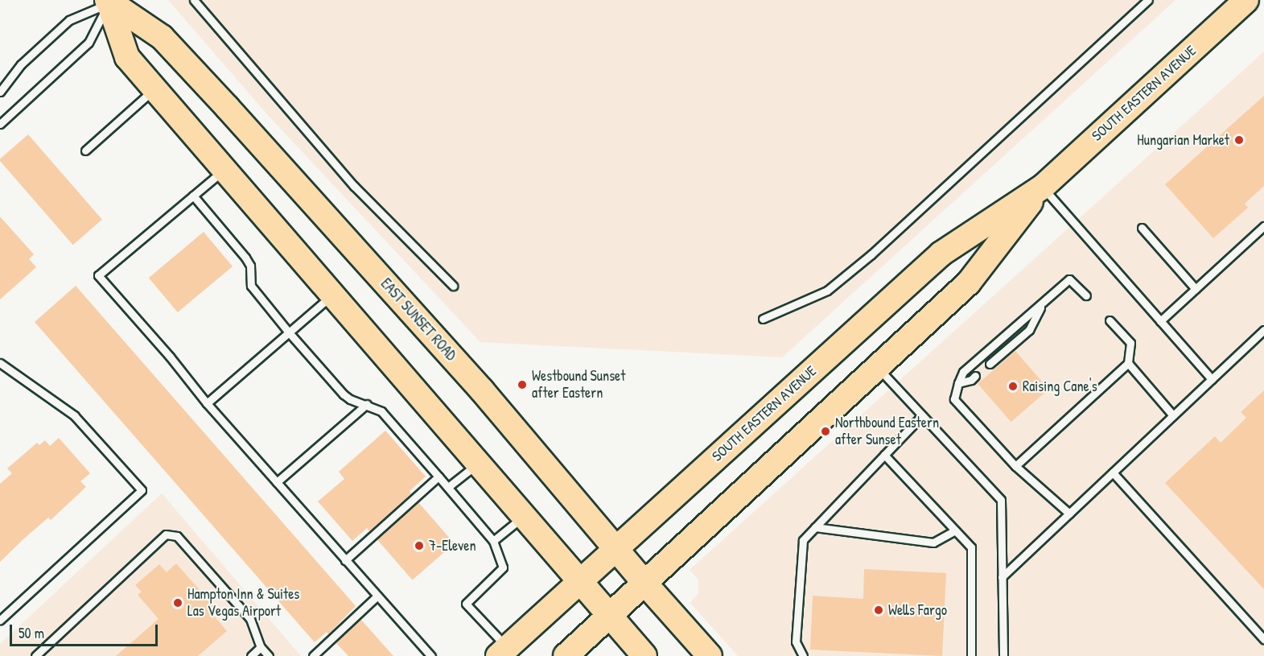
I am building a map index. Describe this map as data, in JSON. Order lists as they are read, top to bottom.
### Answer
{
  "streets": {
    "main road": ["SOUTH EASTERN AVENUE", "EAST SUNSET ROAD"]
  },
  "crossings": [
    ["SOUTH EASTERN AVENUE", "EAST SUNSET ROAD"]
  ],
  "places": [
    "Hungarian Market",
    "Westbound Sunset after Eastern",
    "Raising Cane's",
    "Northbound Eastern after Sunset",
    "7-Eleven",
    "Hampton Inn & Suites Las Vegas Airport",
    "Wells Fargo"
  ],
  "scale_bar": "50 m"
}
